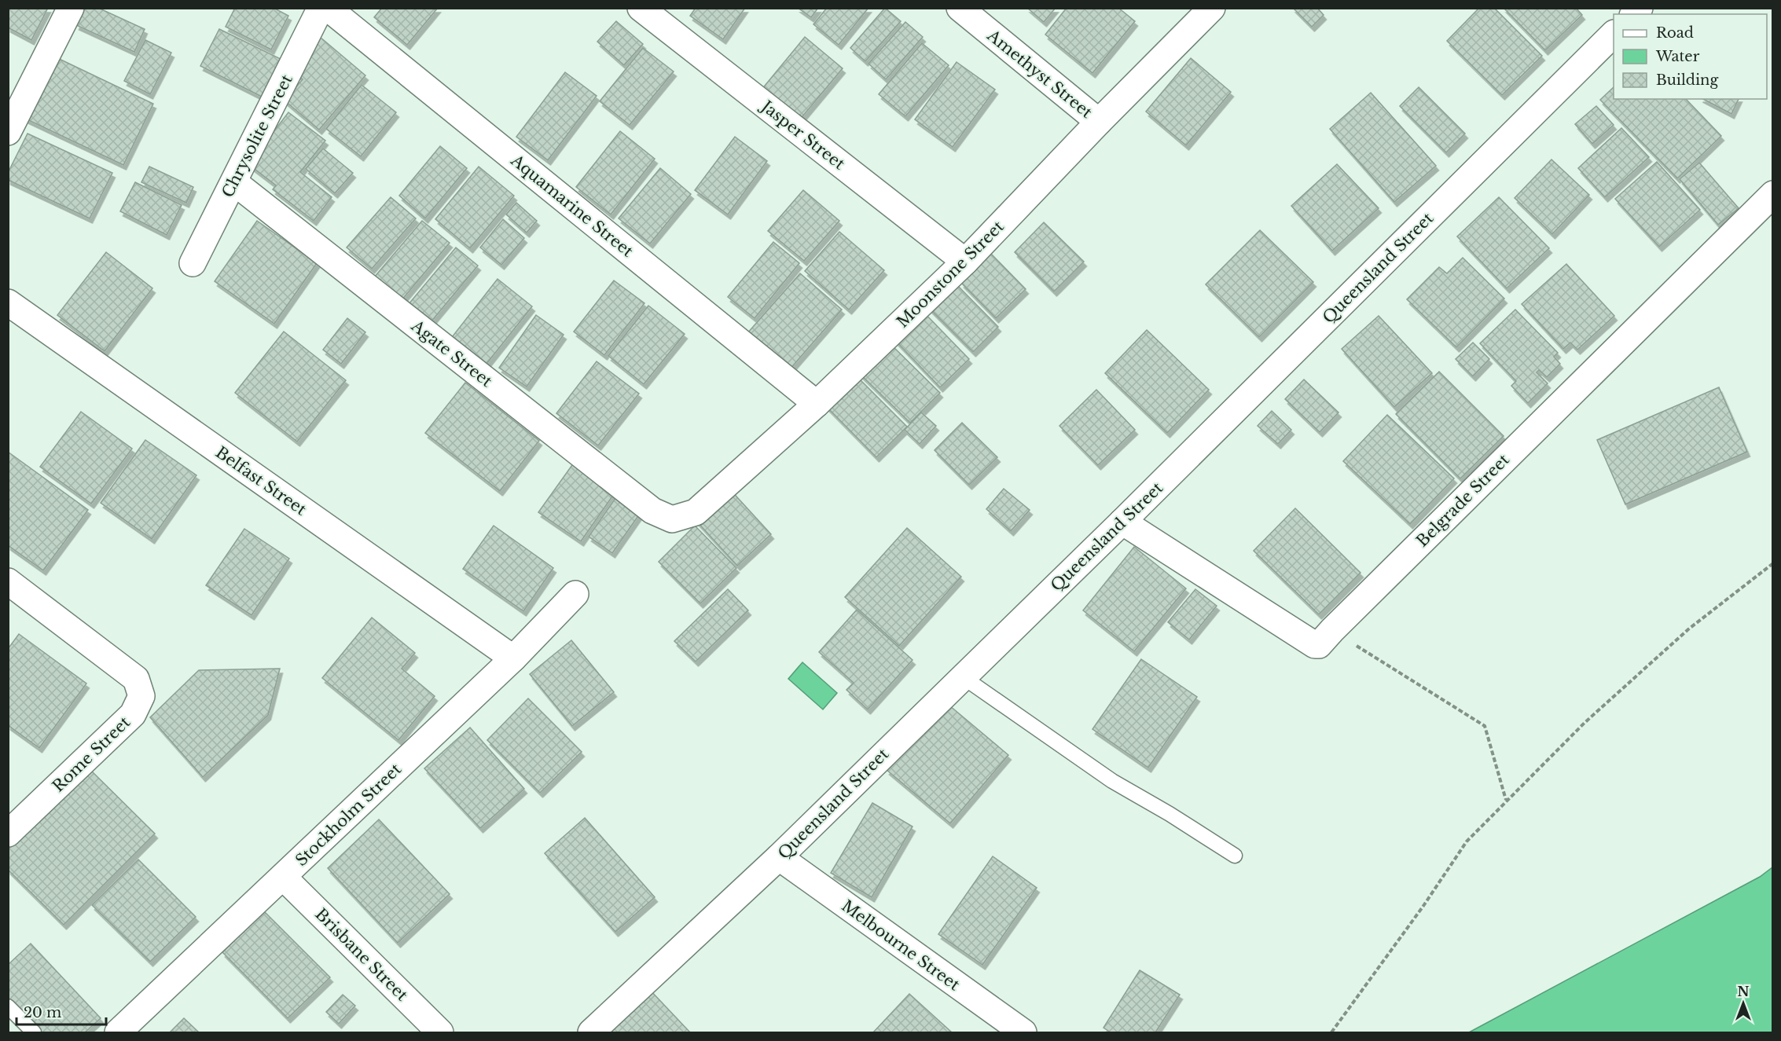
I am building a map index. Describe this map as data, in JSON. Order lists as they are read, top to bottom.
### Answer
{
  "streets": {
    "street": [
      "Amethyst Street",
      "Jasper Street",
      "Chrysolite Street",
      "Aquamarine Street",
      "Queensland Street",
      "Moonstone Street",
      "Agate Street",
      "Belfast Street",
      "Belgrade Street",
      "Rome Street",
      "Stockholm Street",
      "Melbourne Street",
      "Brisbane Street"
    ]
  },
  "crossings": [
    ["Amethyst Street", "Moonstone Street"],
    ["Jasper Street", "Moonstone Street"],
    ["Chrysolite Street", "Agate Street"],
    ["Aquamarine Street", "Moonstone Street"],
    ["Queensland Street", "Belgrade Street"],
    ["Queensland Street", "Melbourne Street"],
    ["Moonstone Street", "Agate Street"],
    ["Belfast Street", "Stockholm Street"],
    ["Stockholm Street", "Brisbane Street"]
  ],
  "legend": ["Road", "Water", "Building"],
  "scale_bar": "20 m",
  "north": "top"
}
